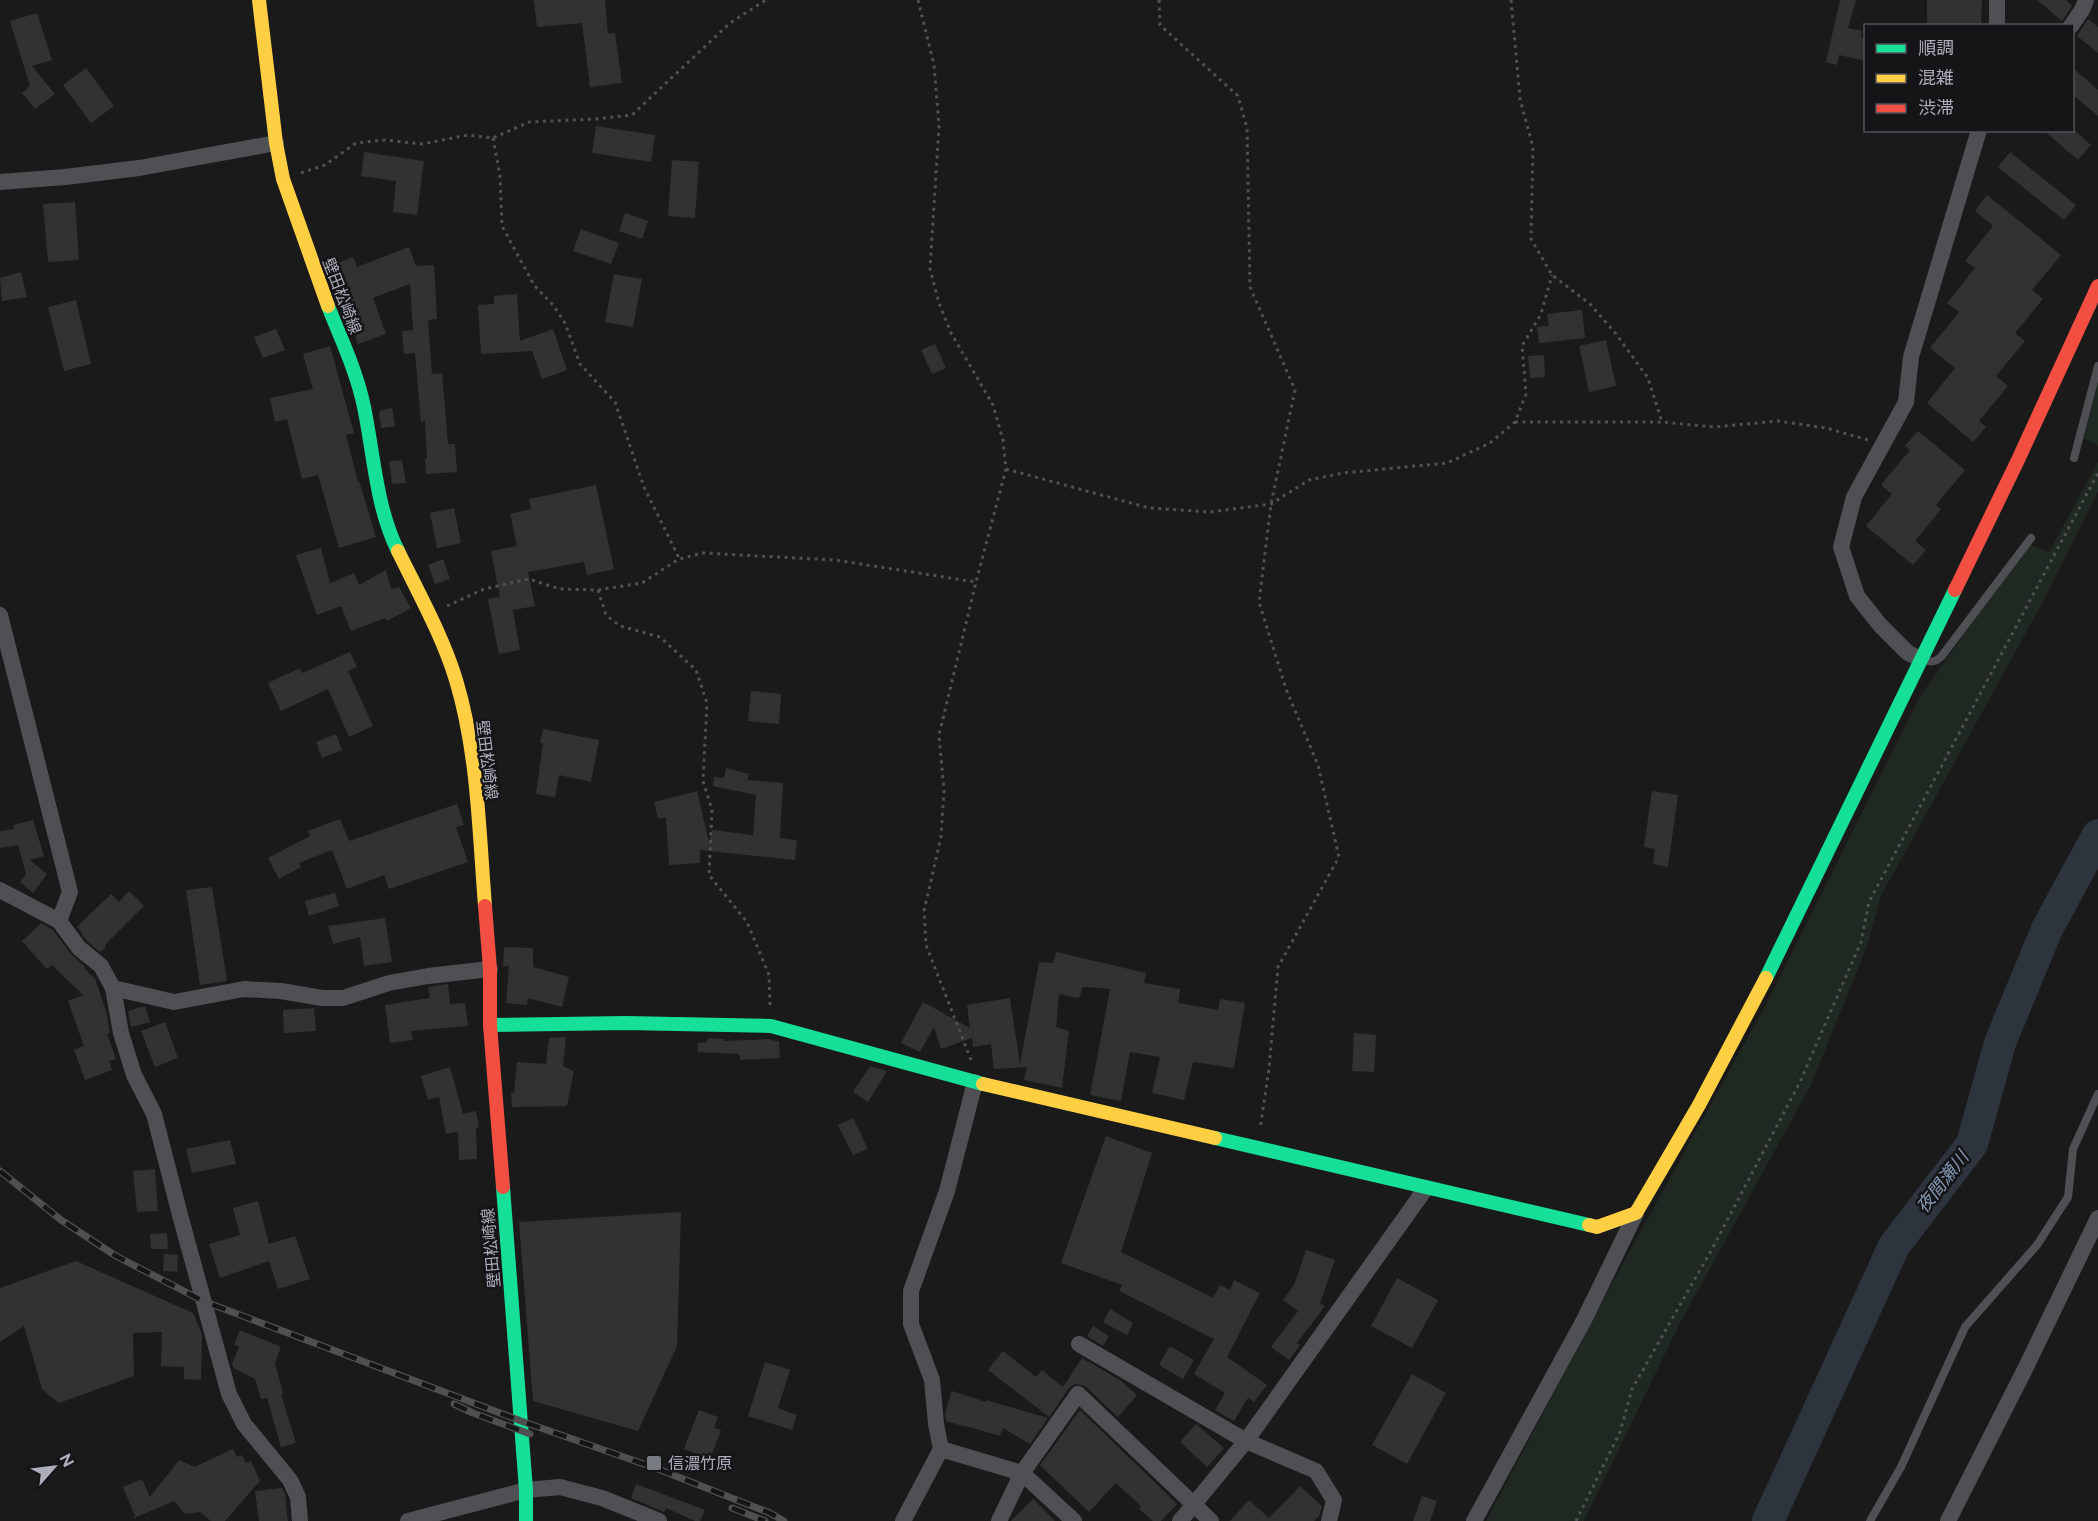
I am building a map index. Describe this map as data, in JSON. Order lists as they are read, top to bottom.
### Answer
{
  "streets": {
    "street": ["壁田松崎線"]
  },
  "water": ["夜間瀬川"],
  "places": {
    "transit": ["信濃竹原"]
  },
  "legend": ["順調", "混雑", "渋滞"],
  "north": "top right"
}
